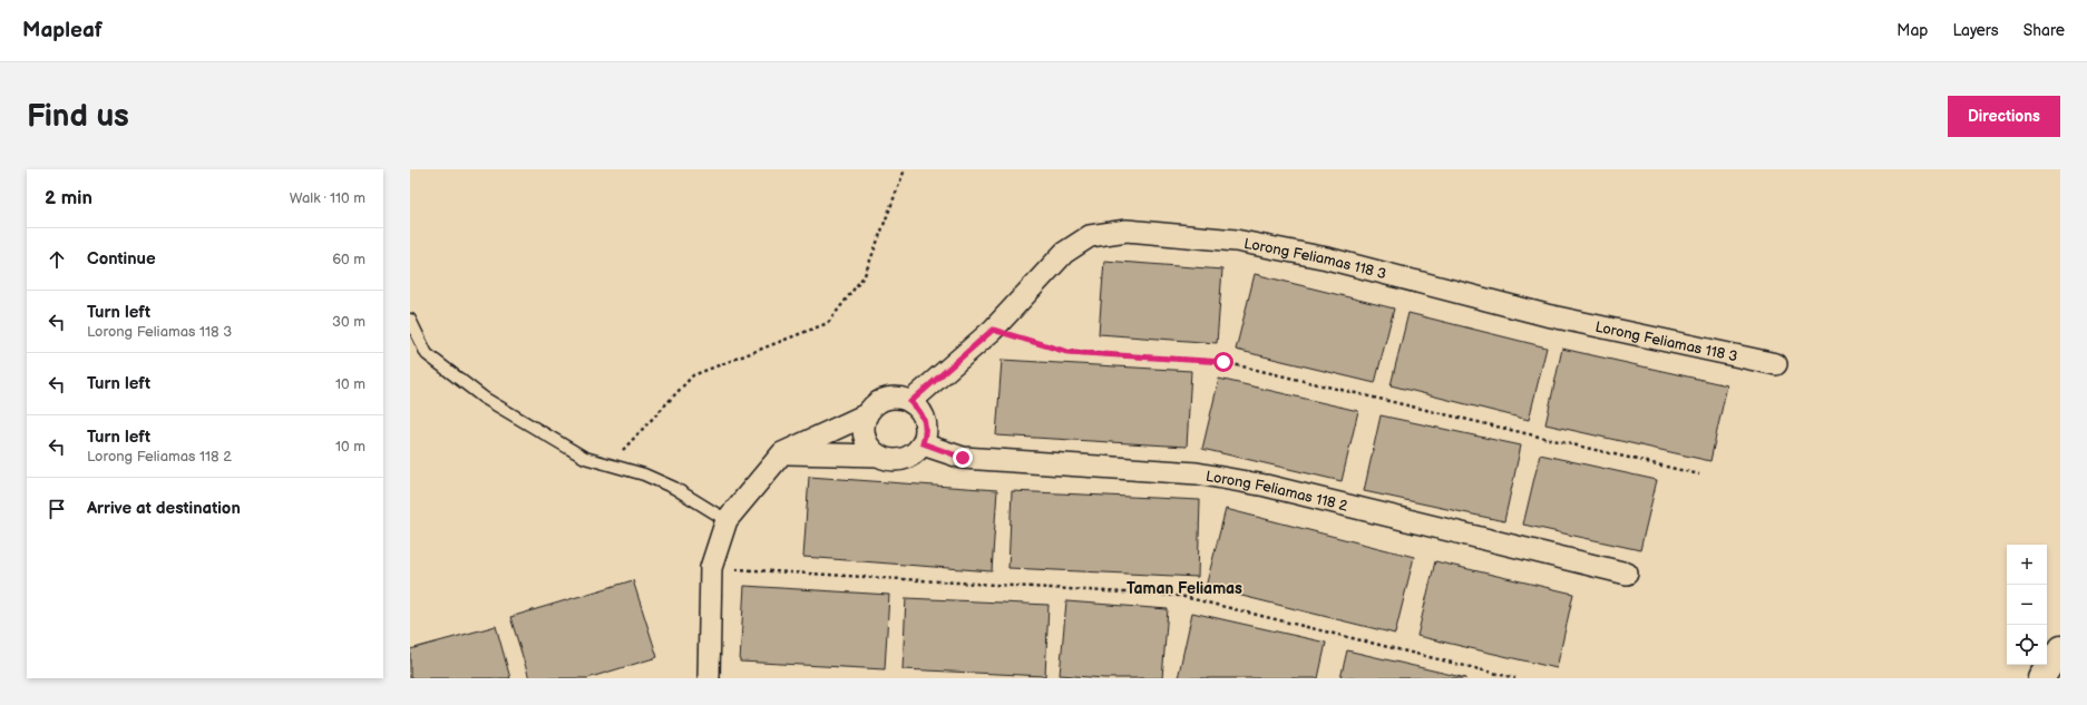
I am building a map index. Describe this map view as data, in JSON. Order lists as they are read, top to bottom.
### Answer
{
  "streets": {
    "street": ["Lorong Feliamas 118 3", "Lorong Feliamas 118 2"]
  },
  "crossings": [
    ["Lorong Feliamas 118 3", "Lorong Feliamas 118 2"]
  ],
  "districts": ["Taman Feliamas"],
  "page": {
    "header": "Mapleaf",
    "nav": ["Map", "Layers", "Share"],
    "buttons": "Directions",
    "title": "Find us",
    "heading": ["2 min", "Walk · 110 m"],
    "list": [
      ["Continue", "60 m"],
      ["Turn left", "Lorong Feliamas 118 3", "30 m"],
      ["Turn left", "10 m"],
      ["Turn left", "Lorong Feliamas 118 2", "10 m"],
      "Arrive at destination"
    ],
    "map_buttons": ["+", "−"]
  }
}
